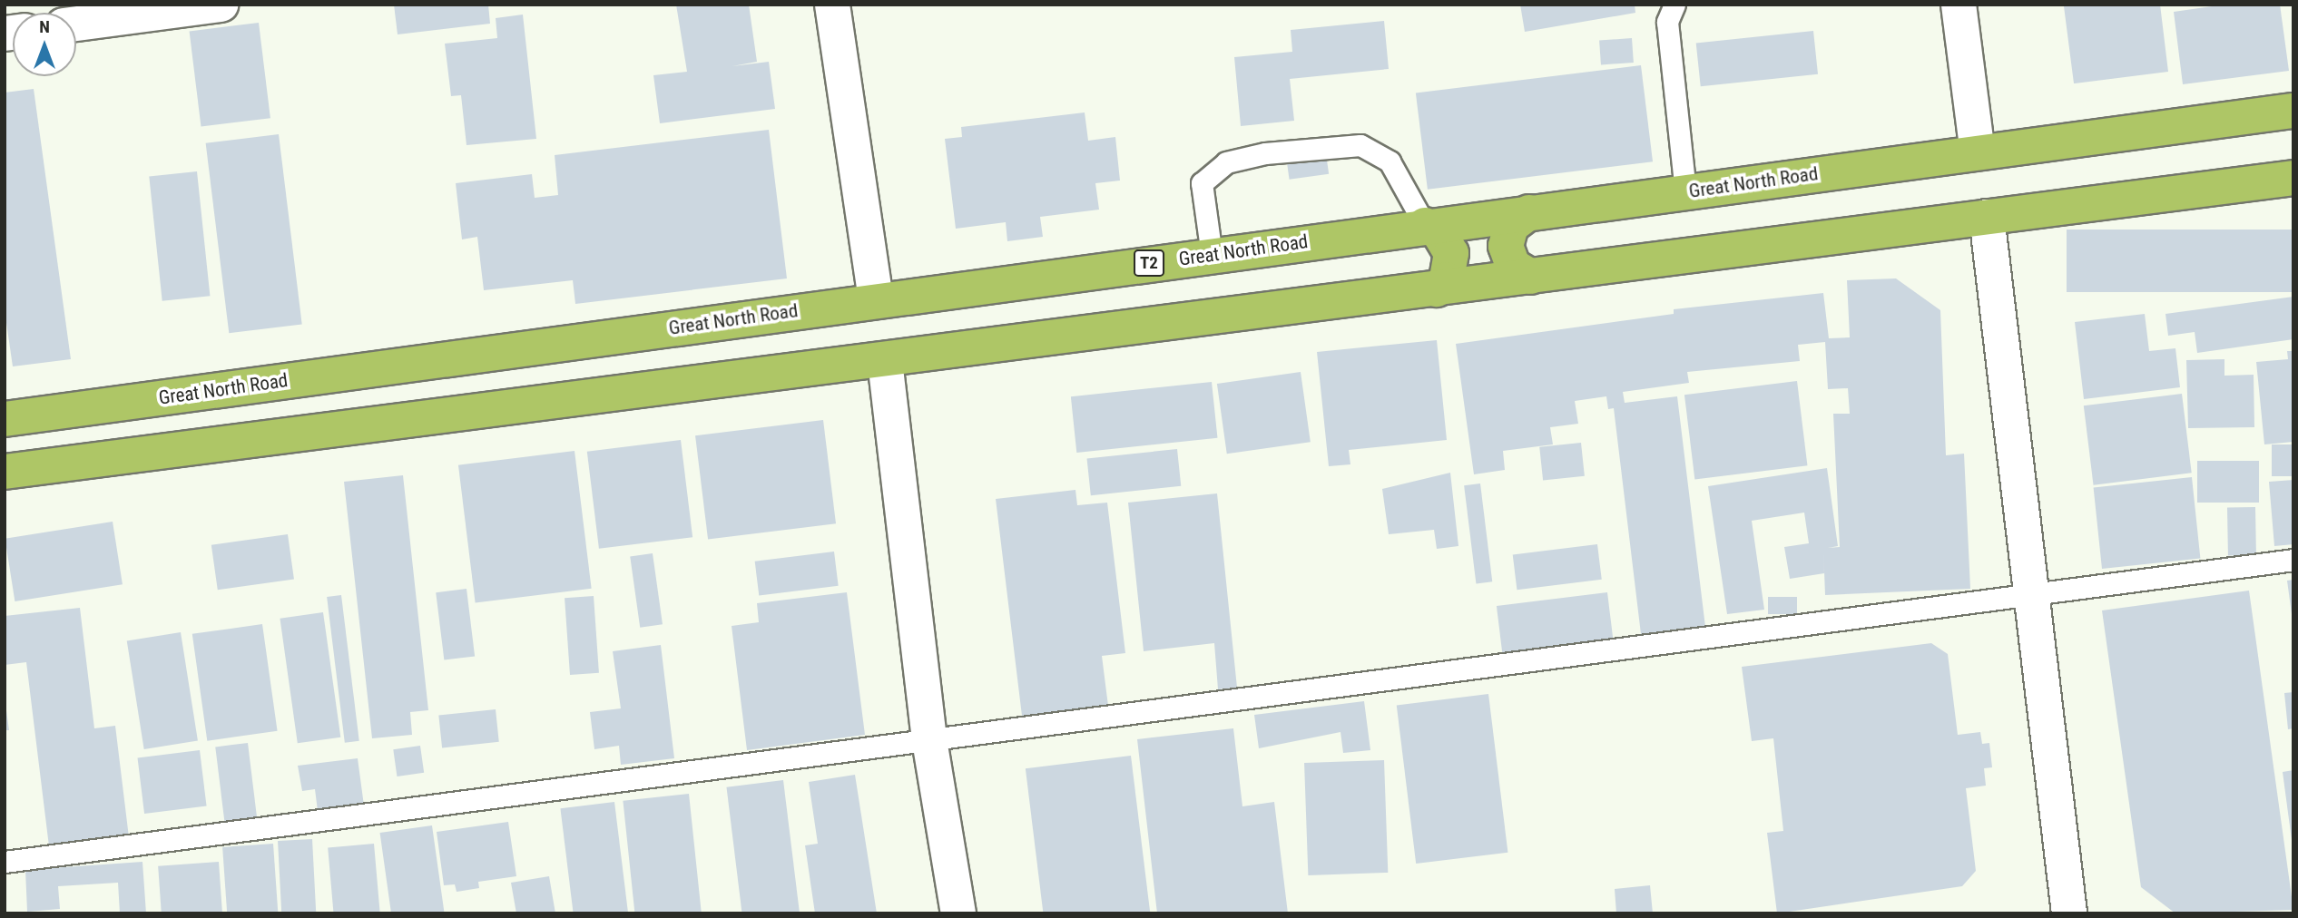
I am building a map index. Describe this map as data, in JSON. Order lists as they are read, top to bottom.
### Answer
{
  "streets": {
    "highway": ["Great North Road", "T2"]
  },
  "north": "top"
}
